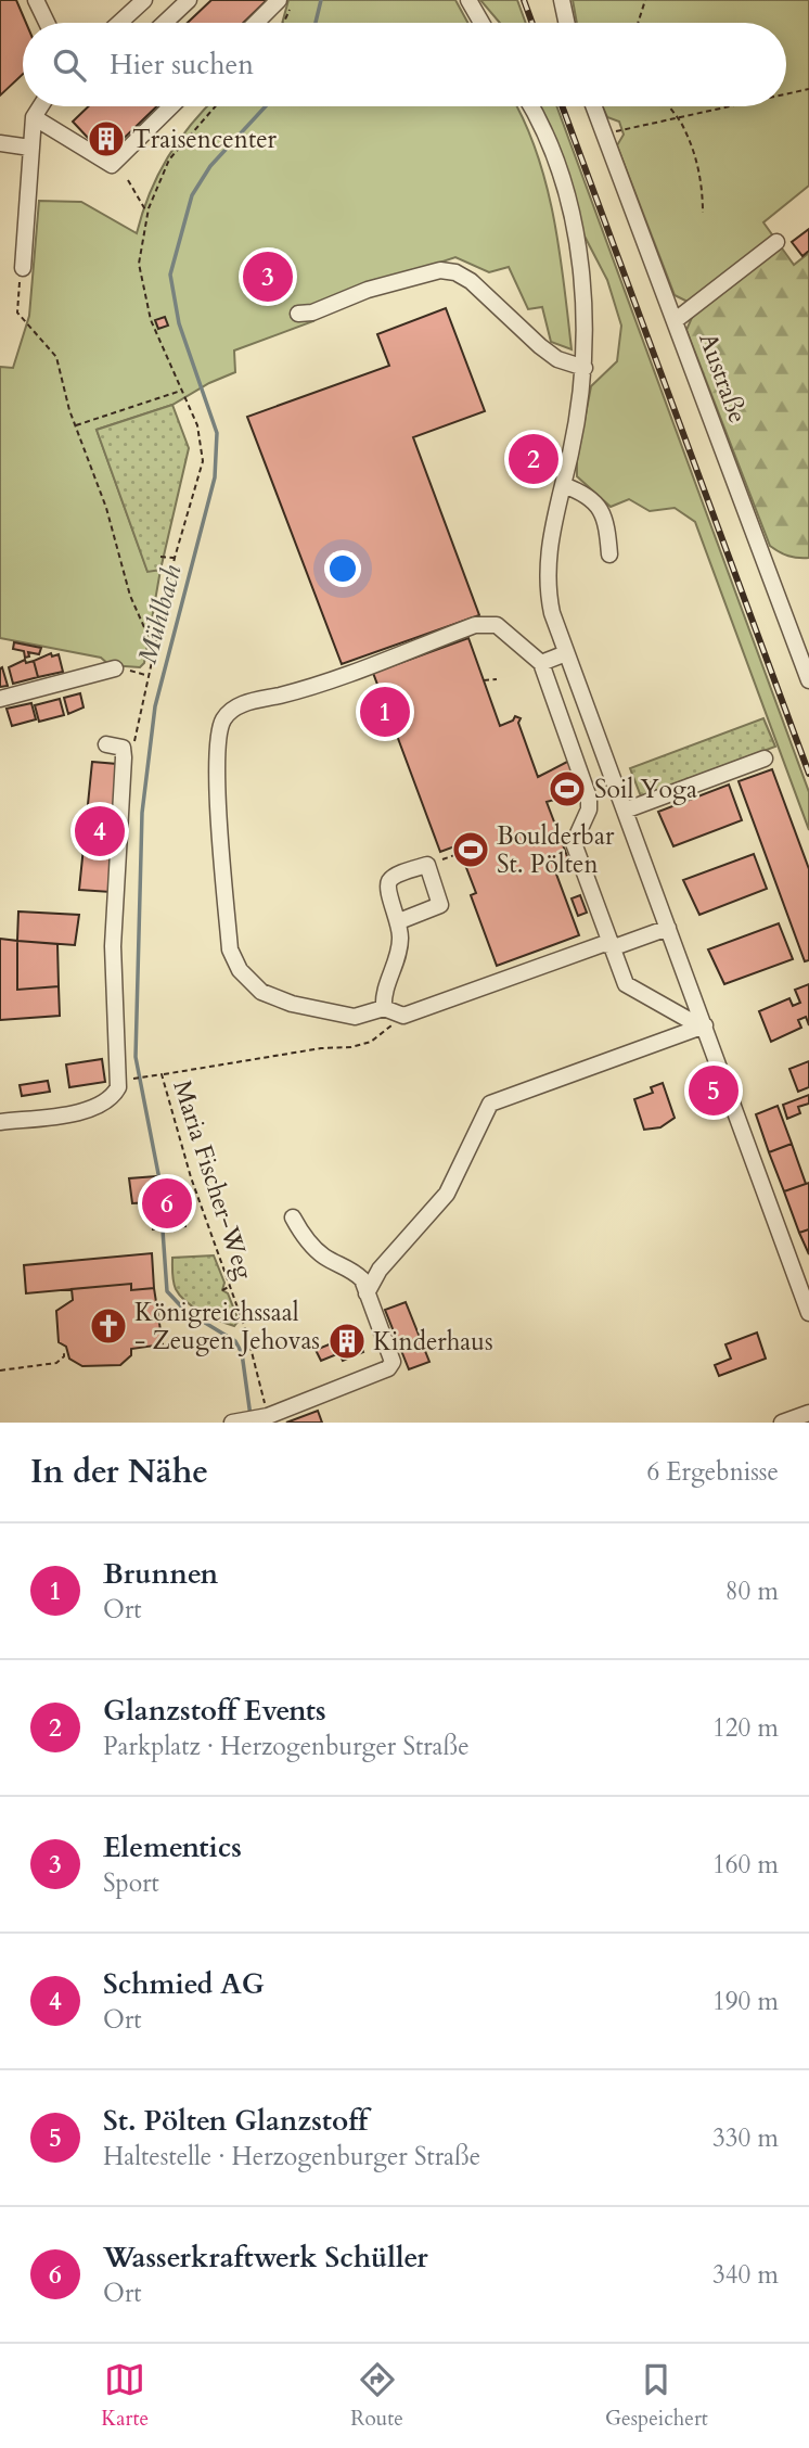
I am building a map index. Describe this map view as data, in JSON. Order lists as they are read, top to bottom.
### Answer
{
  "streets": {
    "street": ["Austraße"],
    "path": ["Maria Fischer-Weg"]
  },
  "water": ["Mühlbach"],
  "places": {
    "building": ["Traisencenter", "Kinderhaus"],
    "sports": ["Soil Yoga", "Boulderbar St. Pölten"],
    "church": ["Königreichssaal - Zeugen Jehovas"]
  },
  "page": {
    "search": "Hier suchen",
    "pins": [
      "3",
      "2",
      "1",
      "4",
      "5",
      "6"
    ],
    "heading": ["In der Nähe", "6 Ergebnisse"],
    "list": [
      {
        "mark": "1",
        "name": "Brunnen",
        "note": "Ort",
        "value": "80 m"
      },
      {
        "mark": "2",
        "name": "Glanzstoff Events",
        "note": "Parkplatz · Herzogenburger Straße",
        "value": "120 m"
      },
      {
        "mark": "3",
        "name": "Elementics",
        "note": "Sport",
        "value": "160 m"
      },
      {
        "mark": "4",
        "name": "Schmied AG",
        "note": "Ort",
        "value": "190 m"
      },
      {
        "mark": "5",
        "name": "St. Pölten Glanzstoff",
        "note": "Haltestelle · Herzogenburger Straße",
        "value": "330 m"
      },
      {
        "mark": "6",
        "name": "Wasserkraftwerk Schüller",
        "note": "Ort",
        "value": "340 m"
      }
    ],
    "nav": ["Karte", "Route", "Gespeichert"]
  }
}
